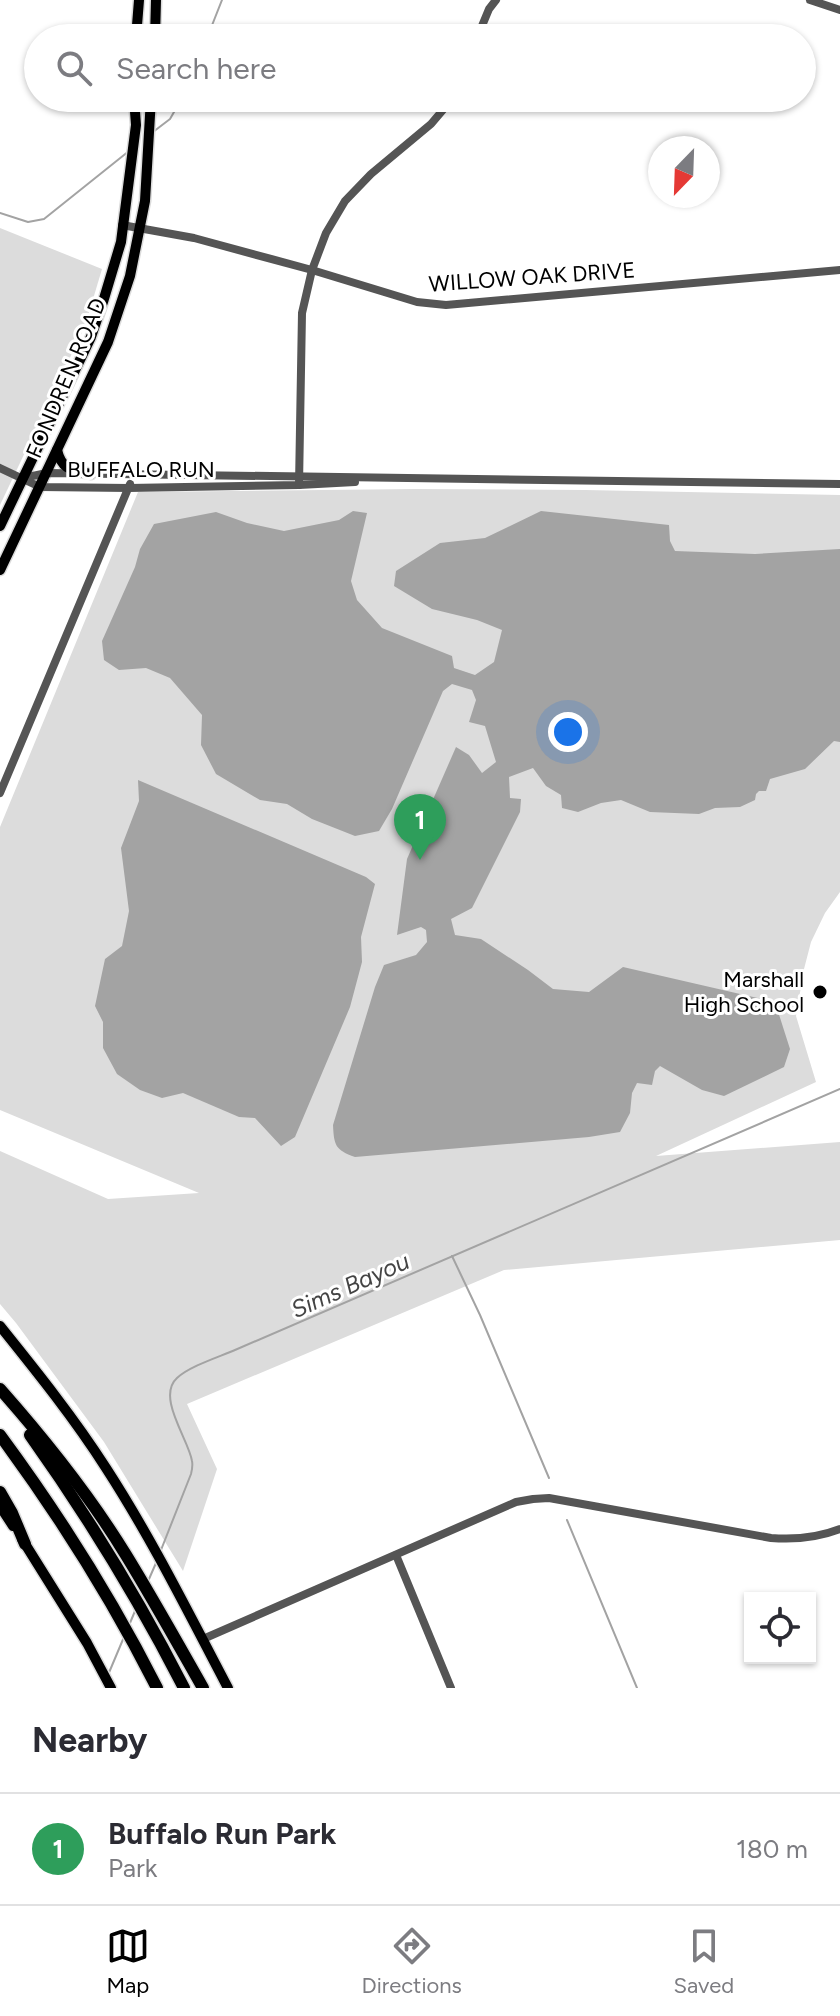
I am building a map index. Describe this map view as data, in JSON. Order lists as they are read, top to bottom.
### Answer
{
  "streets": {
    "main road": ["FONDREN ROAD"],
    "street": ["WILLOW OAK DRIVE", "BUFFALO RUN"]
  },
  "crossings": [
    ["WILLOW OAK DRIVE", "FONDREN ROAD"],
    ["FONDREN ROAD", "BUFFALO RUN"]
  ],
  "water": ["Sims Bayou"],
  "places": ["Marshall High School"],
  "north": "bottom left",
  "page": {
    "search": "Search here",
    "pins": "1",
    "heading": "Nearby",
    "list": [
      {
        "mark": "1",
        "name": "Buffalo Run Park",
        "note": "Park",
        "value": "180 m"
      }
    ],
    "nav": ["Map", "Directions", "Saved"]
  }
}
